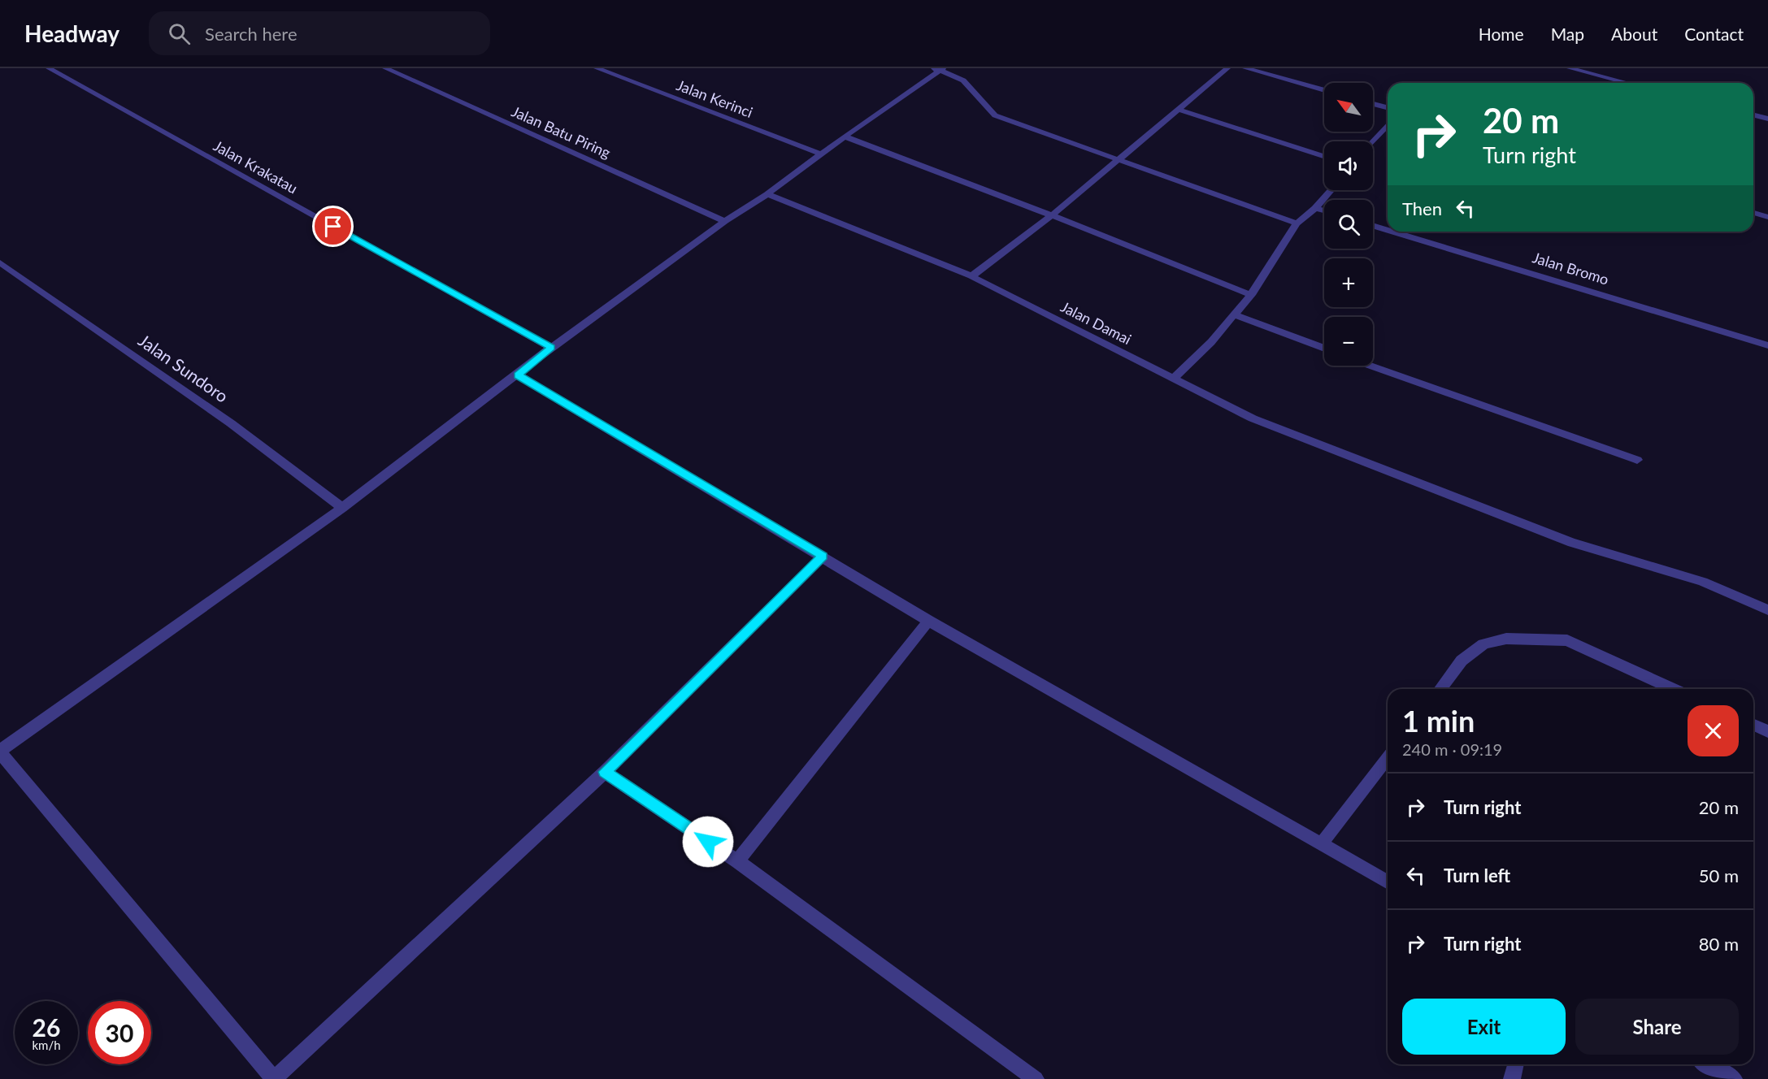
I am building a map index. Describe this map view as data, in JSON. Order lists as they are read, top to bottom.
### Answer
{
  "streets": {
    "street": [
      "Jalan Kerinci",
      "Jalan Batu Piring",
      "Jalan Krakatau",
      "Jalan Bromo",
      "Jalan Damai",
      "Jalan Sundoro"
    ]
  },
  "north": "top left",
  "page": {
    "header": "Headway",
    "search": "Search here",
    "nav": [
      "Home",
      "Map",
      "About",
      "Contact"
    ],
    "map_buttons": ["+", "−"],
    "turn": ["20 m", "Turn right"],
    "then": "Then",
    "heading": ["1 min", "240 m · 09:19"],
    "list": [
      {
        "name": "Turn right",
        "value": "20 m"
      },
      {
        "name": "Turn left",
        "value": "50 m"
      },
      {
        "name": "Turn right",
        "value": "80 m"
      }
    ],
    "buttons": ["Exit", "Share"],
    "speed": "26 km/h",
    "limit": "30"
  }
}
